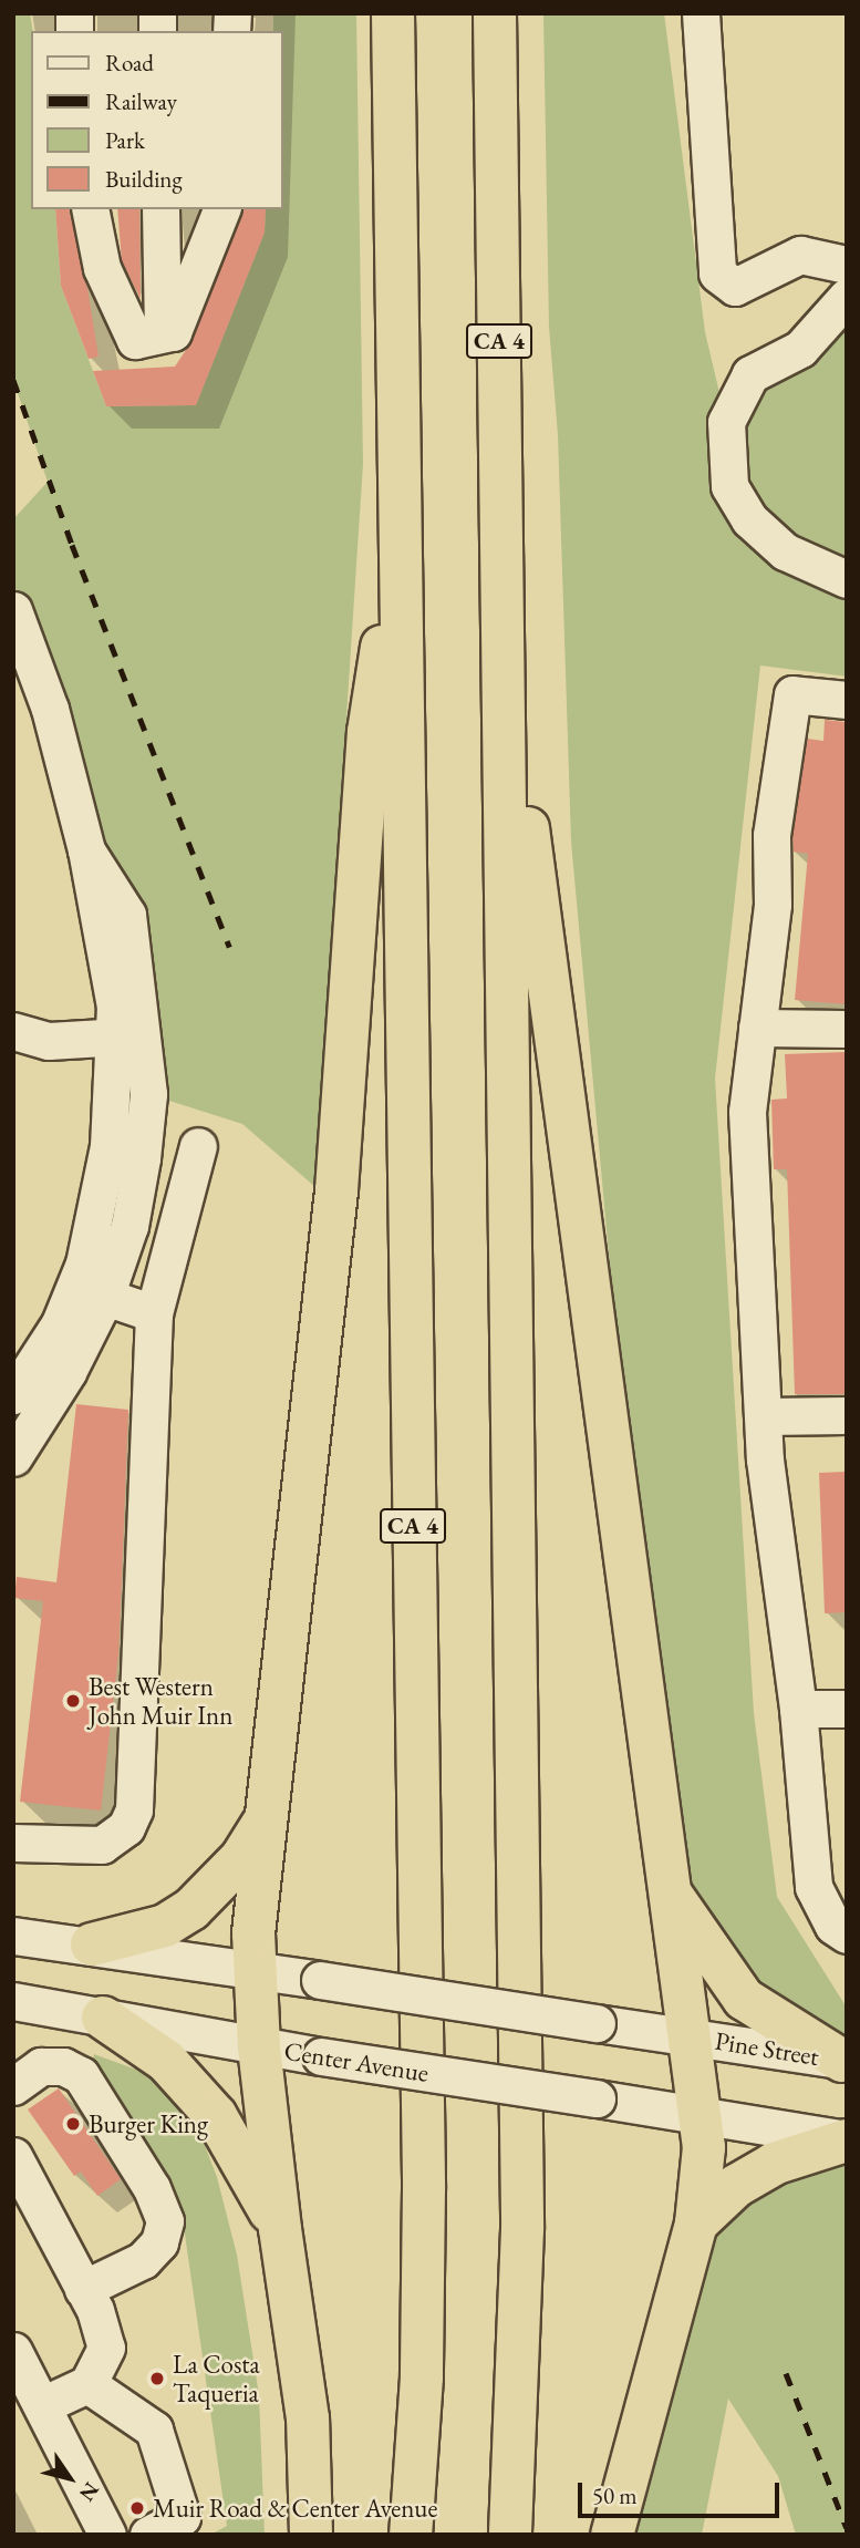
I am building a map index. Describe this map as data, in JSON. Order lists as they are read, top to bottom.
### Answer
{
  "streets": {
    "highway": ["CA 4"],
    "street": ["Pine Street", "Center Avenue"]
  },
  "places": [
    "Best Western John Muir Inn",
    "Burger King",
    "La Costa Taqueria",
    "Muir Road & Center Avenue"
  ],
  "legend": [
    "Road",
    "Railway",
    "Park",
    "Building"
  ],
  "scale_bar": "50 m",
  "north": "bottom right"
}
